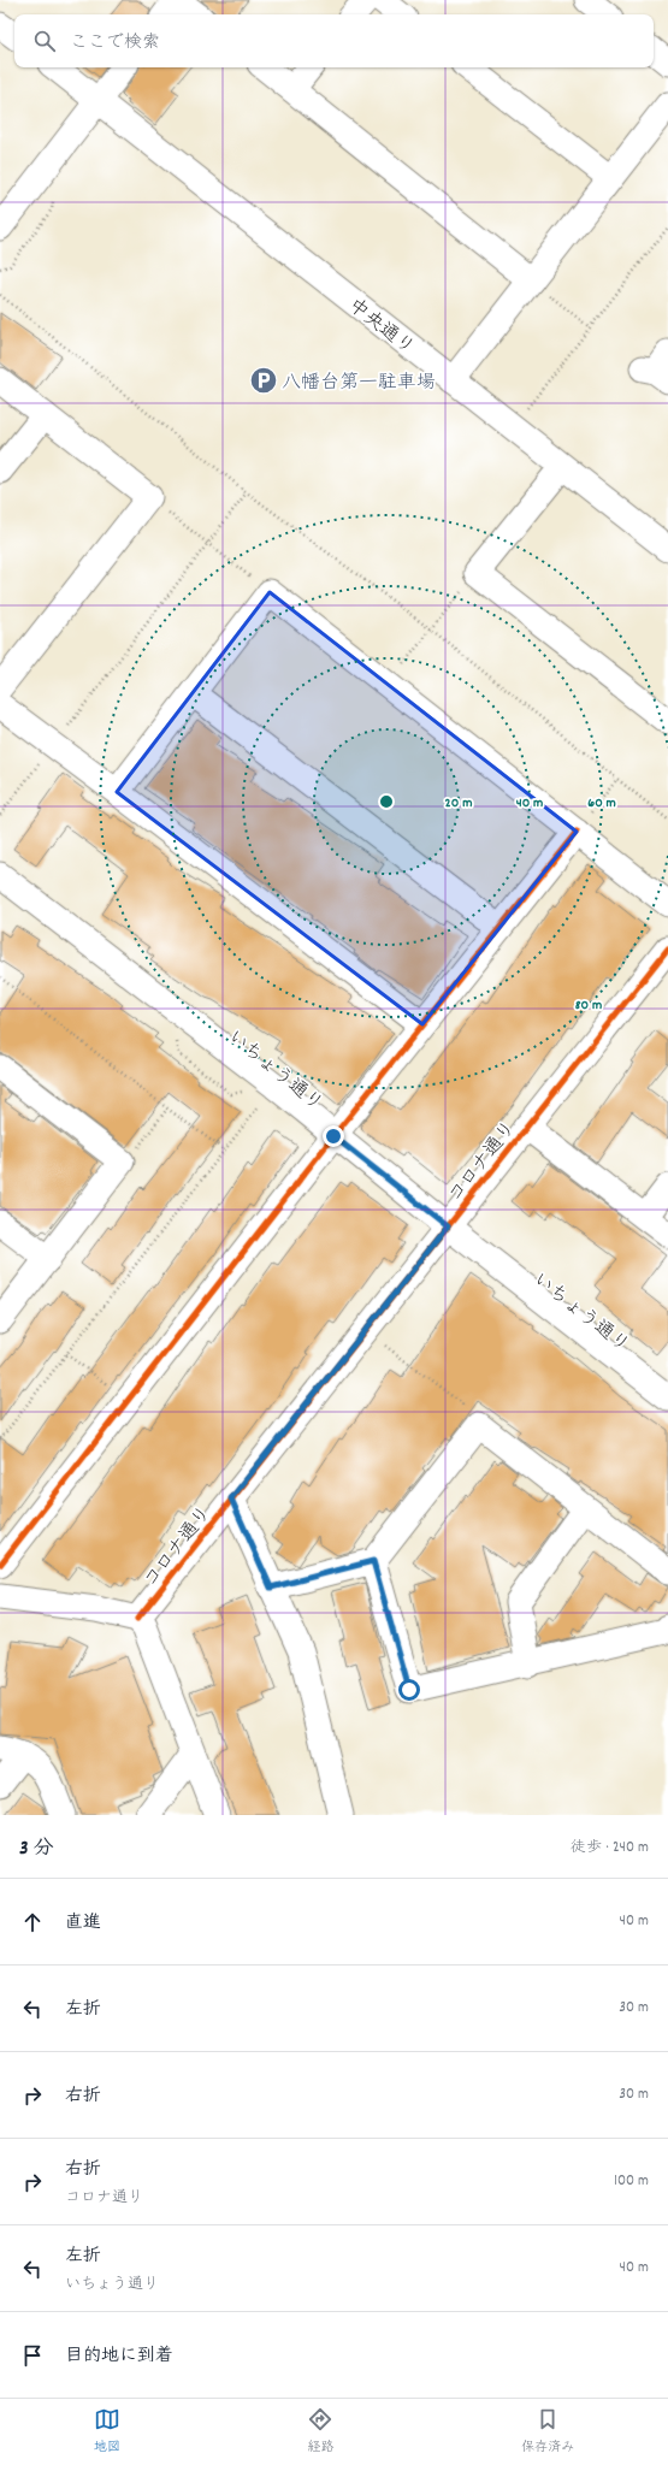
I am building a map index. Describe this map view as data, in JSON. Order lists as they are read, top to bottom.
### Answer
{
  "streets": {
    "street": ["中央通り", "いちょう通り", "コロナ通り"]
  },
  "crossings": [
    ["いちょう通り", "コロナ通り"]
  ],
  "places": {
    "parking": ["八幡台第一駐車場"]
  },
  "page": {
    "search": "ここで検索",
    "heading": ["3 分", "徒歩 · 240 m"],
    "list": [
      ["直進", "40 m"],
      ["左折", "30 m"],
      ["右折", "30 m"],
      ["右折", "コロナ通り", "100 m"],
      ["左折", "いちょう通り", "40 m"],
      "目的地に到着"
    ],
    "nav": ["地図", "経路", "保存済み"]
  },
  "rings": [
    "20 m",
    "40 m",
    "60 m",
    "80 m"
  ]
}
